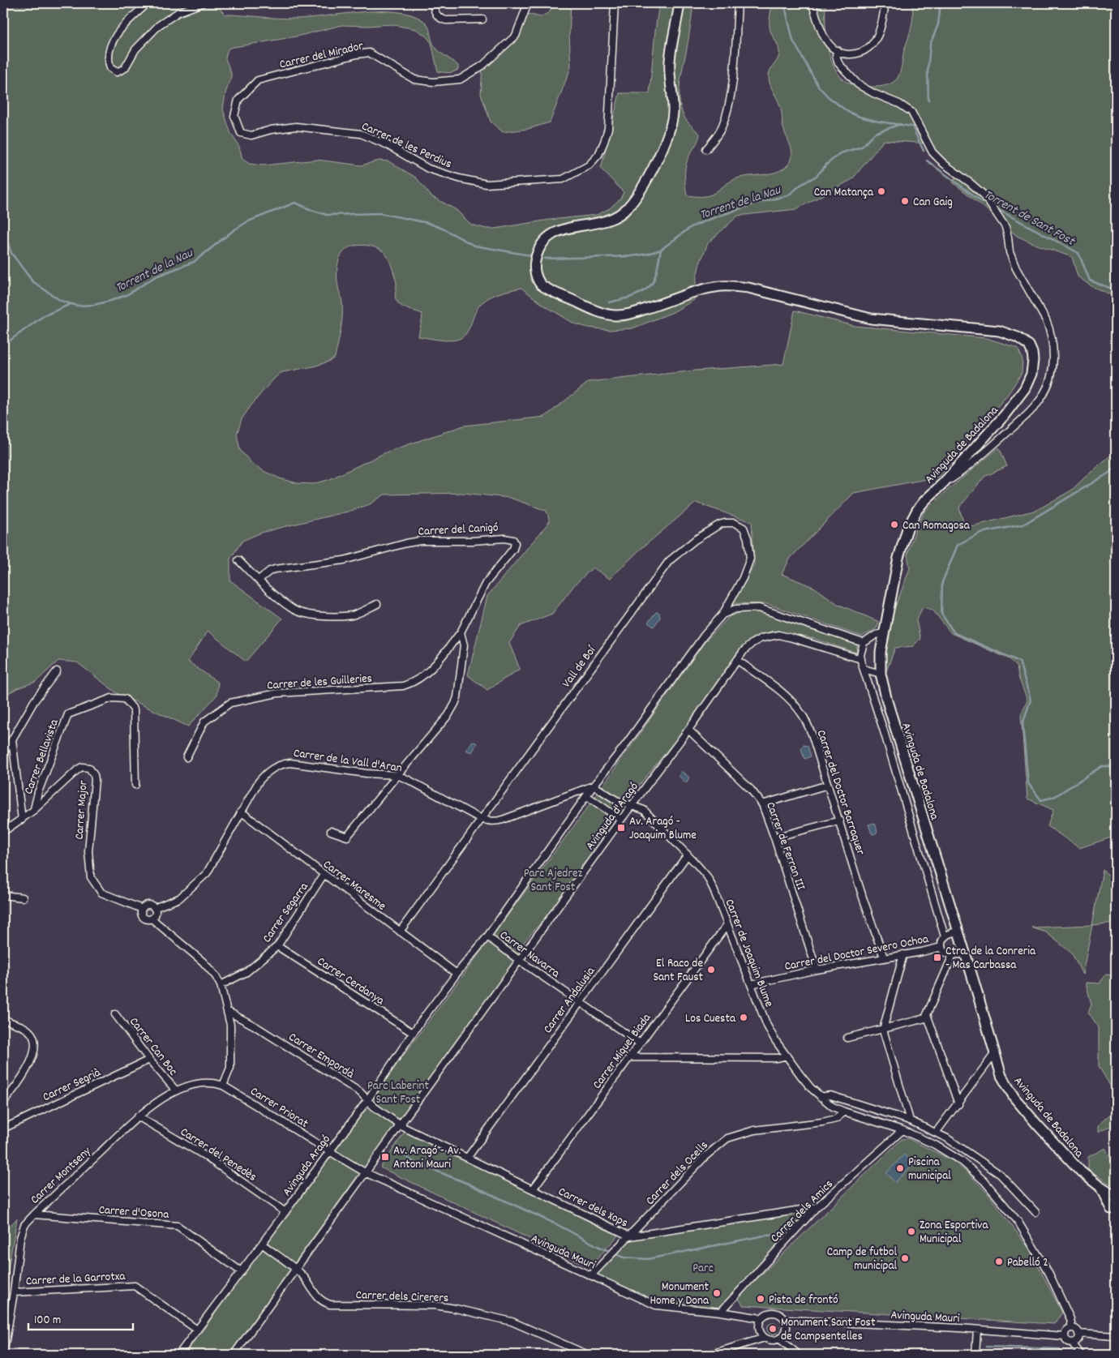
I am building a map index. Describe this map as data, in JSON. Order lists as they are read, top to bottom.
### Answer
{
  "streets": {
    "street": [
      "Carrer del Mirador",
      "Carrer de les Perdius",
      "Avinguda de Badalona",
      "Carrer del Canigó",
      "Vall de Boí",
      "Carrer de les Guilleries",
      "Carrer Bellavista",
      "Carrer de la Vall d'Aran",
      "Carrer del Doctor Barraquer",
      "Carrer Major",
      "Avinguda d'Aragó",
      "Carrer de Ferran III",
      "Carrer Maresme",
      "Carrer Segarra",
      "Carrer del Doctor Severo Ochoa",
      "Carrer de Joaquim Blume",
      "Carrer Navarra",
      "Carrer Cerdanya",
      "Carrer Andalusia",
      "Carrer Can Boc",
      "Carrer Miquel Biada",
      "Carrer Empordà",
      "Carrer Segrià",
      "Carrer Priorat",
      "Carrer del Penedès",
      "Avinguda Aragó",
      "Carrer dels Ocells",
      "Carrer Montseny",
      "Carrer dels Xops",
      "Carrer dels Amics",
      "Carrer d'Osona",
      "Avinguda Mauri",
      "Carrer de la Garrotxa",
      "Carrer dels Cirerers"
    ]
  },
  "crossings": [
    ["Carrer del Mirador", "Carrer de les Perdius"],
    ["Avinguda de Badalona", "Carrer del Doctor Severo Ochoa"],
    ["Carrer del Canigó", "Carrer de les Guilleries"],
    ["Vall de Boí", "Carrer de la Vall d'Aran"],
    ["Vall de Boí", "Carrer Maresme"],
    ["Carrer Bellavista", "Carrer Major"],
    ["Carrer de la Vall d'Aran", "Carrer Major"],
    ["Carrer de la Vall d'Aran", "Carrer Maresme"],
    ["Carrer de la Vall d'Aran", "Carrer de Joaquim Blume"],
    ["Carrer del Doctor Barraquer", "Avinguda d'Aragó"],
    ["Carrer del Doctor Barraquer", "Carrer del Doctor Severo Ochoa"],
    ["Avinguda d'Aragó", "Carrer de Ferran III"],
    ["Avinguda d'Aragó", "Carrer de Joaquim Blume"],
    ["Avinguda d'Aragó", "Carrer Navarra"],
    ["Avinguda d'Aragó", "Carrer Empordà"],
    ["Avinguda d'Aragó", "Carrer Priorat"],
    ["Avinguda d'Aragó", "Carrer dels Xops"],
    ["Avinguda d'Aragó", "Avinguda Mauri"],
    ["Carrer de Ferran III", "Carrer del Doctor Severo Ochoa"],
    ["Carrer Maresme", "Carrer Segarra"],
    ["Carrer Segarra", "Carrer Cerdanya"],
    ["Carrer del Doctor Severo Ochoa", "Carrer de Joaquim Blume"],
    ["Carrer de Joaquim Blume", "Carrer Andalusia"],
    ["Carrer de Joaquim Blume", "Carrer Miquel Biada"],
    ["Carrer de Joaquim Blume", "Carrer dels Ocells"],
    ["Carrer de Joaquim Blume", "Carrer dels Amics"],
    ["Carrer de Joaquim Blume", "Avinguda Mauri"],
    ["Carrer Navarra", "Carrer Andalusia"],
    ["Carrer Navarra", "Carrer Miquel Biada"],
    ["Carrer Andalusia", "Carrer dels Xops"],
    ["Carrer Can Boc", "Carrer Segrià"],
    ["Carrer Can Boc", "Carrer Montseny"],
    ["Carrer Miquel Biada", "Carrer dels Xops"],
    ["Carrer Empordà", "Avinguda Aragó"],
    ["Carrer Empordà", "Carrer dels Xops"],
    ["Carrer Priorat", "Avinguda Aragó"],
    ["Carrer Priorat", "Carrer Montseny"],
    ["Carrer Priorat", "Avinguda Mauri"],
    ["Carrer del Penedès", "Avinguda Aragó"],
    ["Carrer del Penedès", "Carrer Montseny"],
    ["Avinguda Aragó", "Carrer d'Osona"],
    ["Avinguda Aragó", "Carrer de la Garrotxa"],
    ["Carrer dels Ocells", "Carrer dels Xops"],
    ["Carrer dels Ocells", "Avinguda Mauri"],
    ["Carrer Montseny", "Carrer d'Osona"],
    ["Carrer Montseny", "Carrer de la Garrotxa"],
    ["Carrer dels Xops", "Carrer dels Amics"],
    ["Carrer dels Amics", "Avinguda Mauri"]
  ],
  "water": ["Torrent de la Nau", "Torrent de Sant Fost"],
  "parks": ["Parc Ajedrez Sant Fost", "Parc Laberint Sant Fost", "Parc"],
  "places": {
    "other": [
      "Can Matança",
      "Can Gaig",
      "Can Romagosa",
      "El Raco de Sant Faust",
      "Los Cuesta",
      "Piscina municipal",
      "Zona Esportiva Municipal",
      "Camp de futbol municipal",
      "Pabelló 2",
      "Monument Home y Dona",
      "Pista de frontó",
      "Monument Sant Fost de Campsentelles"
    ],
    "transit": ["Av. Aragó - Joaquim Blume", "Ctra. de la Conreria - Mas Carbassa", "Av. Aragó - Av. Antoni Mauri"]
  },
  "scale_bar": "100 m"
}
